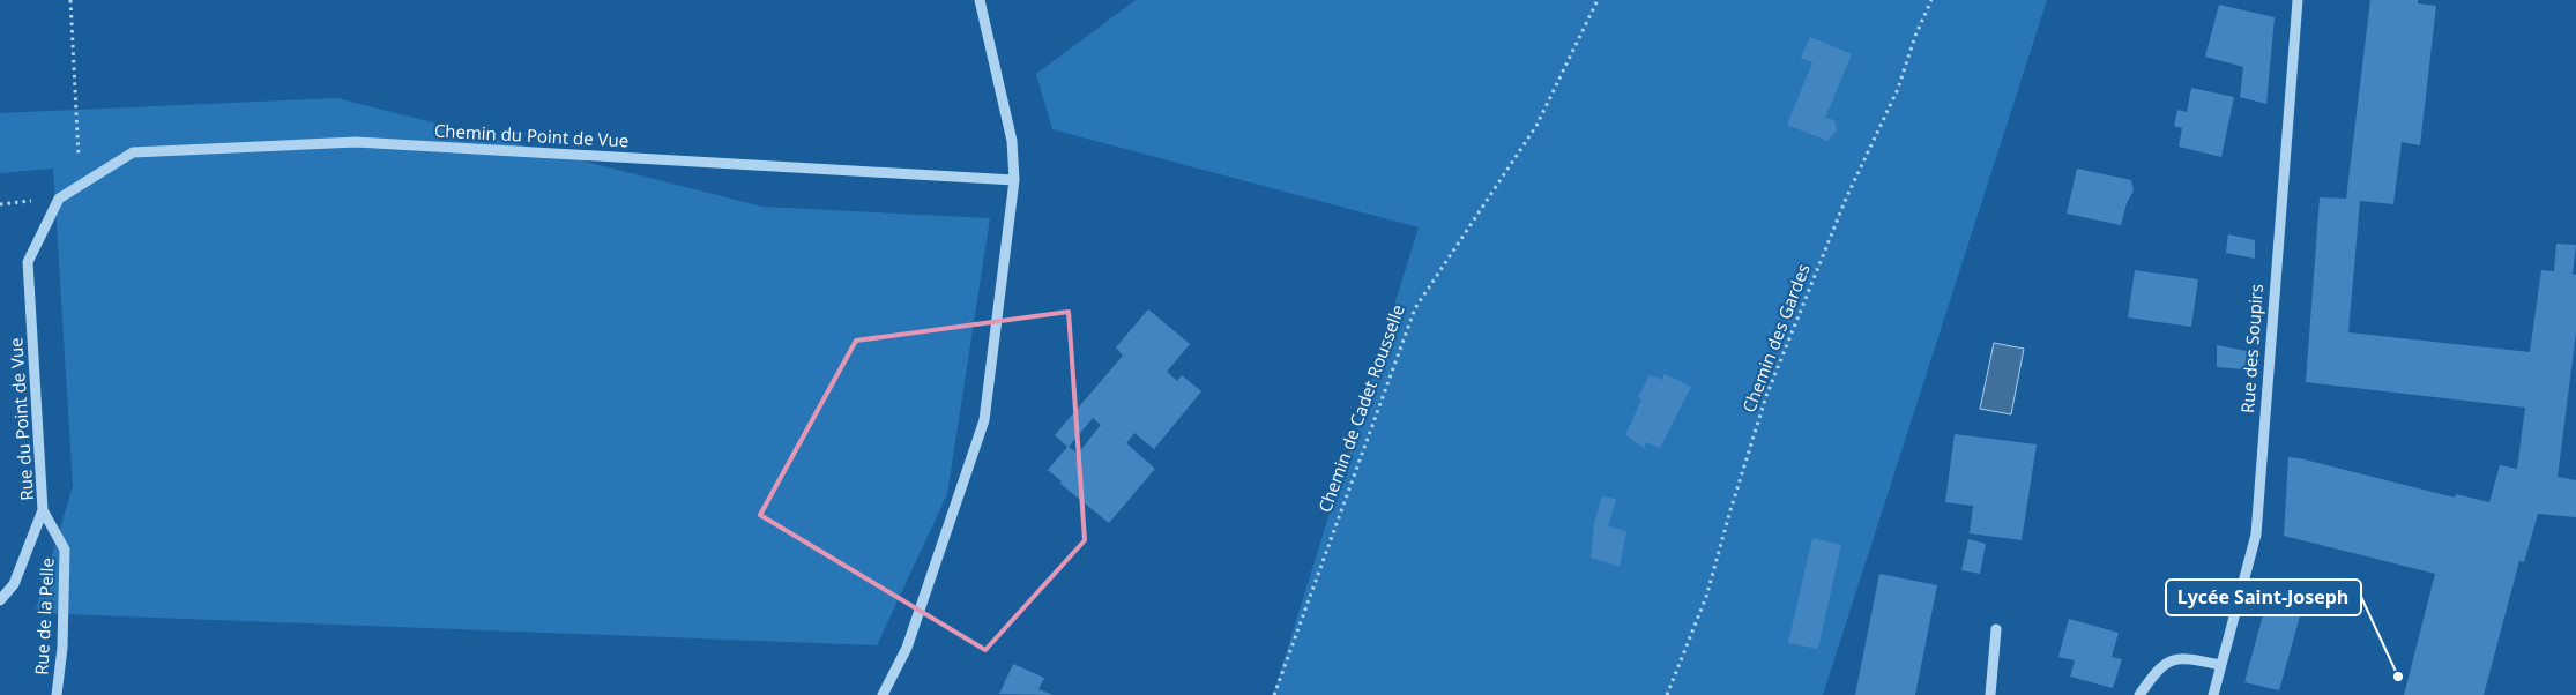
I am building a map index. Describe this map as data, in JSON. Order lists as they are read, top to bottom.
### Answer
{
  "streets": {
    "street": [
      "Chemin du Point de Vue",
      "Rue des Soupirs",
      "Rue du Point de Vue",
      "Rue de la Pelle"
    ],
    "path": ["Chemin des Gardes", "Chemin de Cadet Rousselle"]
  },
  "crossings": [
    ["Chemin du Point de Vue", "Rue du Point de Vue"],
    ["Rue du Point de Vue", "Rue de la Pelle"]
  ],
  "places": ["Lycée Saint-Joseph"]
}
